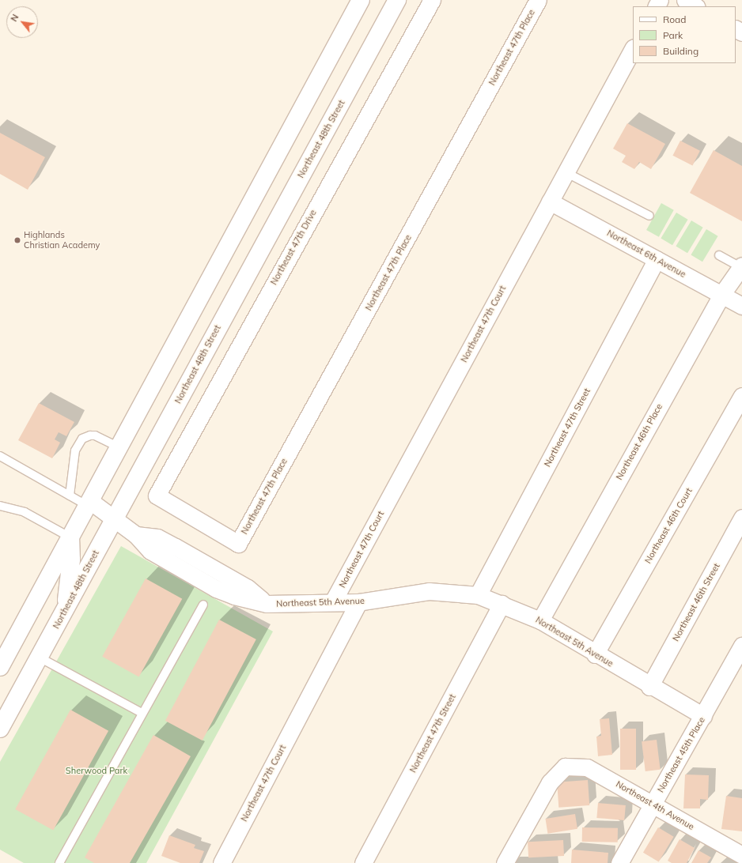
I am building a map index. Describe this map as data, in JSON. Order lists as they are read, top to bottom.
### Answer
{
  "streets": {
    "main road": ["Northeast 48th Street"],
    "street": [
      "Northeast 47th Place",
      "Northeast 47th Drive",
      "Northeast 6th Avenue",
      "Northeast 47th Court",
      "Northeast 47th Street",
      "Northeast 46th Place",
      "Northeast 46th Court",
      "Northeast 5th Avenue",
      "Northeast 46th Street",
      "Northeast 45th Place",
      "Northeast 4th Avenue"
    ]
  },
  "crossings": [
    ["Northeast 47th Place", "Northeast 47th Drive"],
    ["Northeast 48th Street", "Northeast 5th Avenue"],
    ["Northeast 6th Avenue", "Northeast 47th Court"],
    ["Northeast 6th Avenue", "Northeast 47th Street"],
    ["Northeast 6th Avenue", "Northeast 46th Place"],
    ["Northeast 47th Court", "Northeast 5th Avenue"],
    ["Northeast 47th Street", "Northeast 5th Avenue"],
    ["Northeast 46th Place", "Northeast 5th Avenue"],
    ["Northeast 46th Court", "Northeast 5th Avenue"],
    ["Northeast 5th Avenue", "Northeast 46th Street"],
    ["Northeast 5th Avenue", "Northeast 45th Place"],
    ["Northeast 45th Place", "Northeast 4th Avenue"]
  ],
  "parks": ["Sherwood Park"],
  "places": ["Highlands Christian Academy"],
  "legend": ["Road", "Park", "Building"],
  "north": "top left"
}
